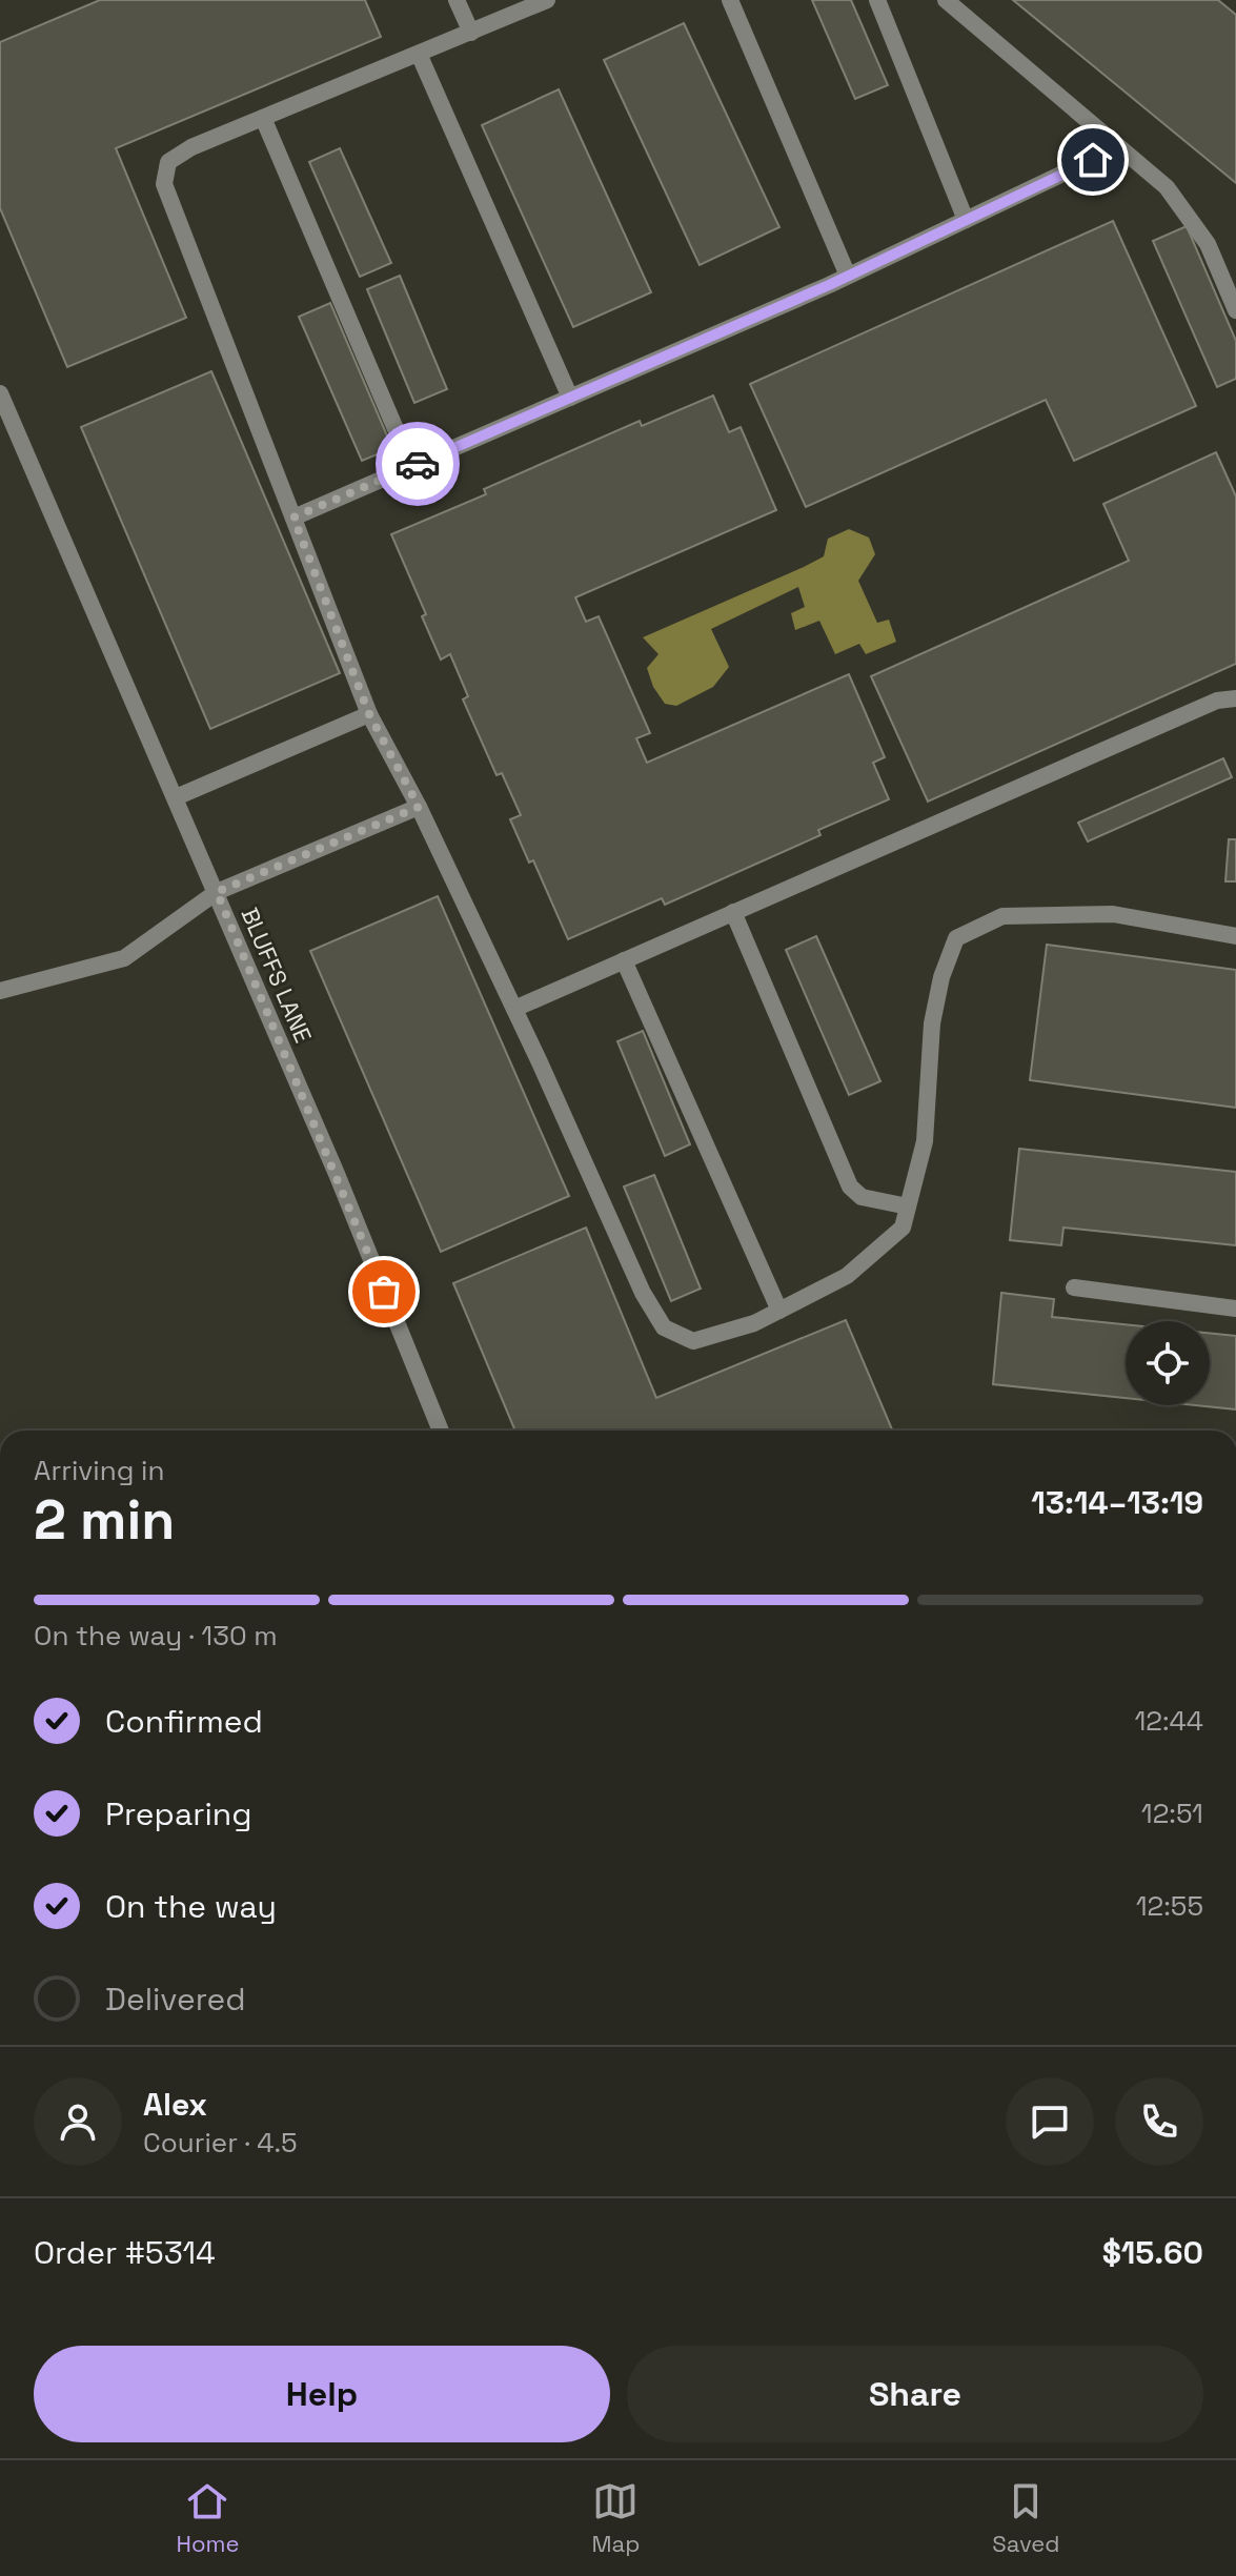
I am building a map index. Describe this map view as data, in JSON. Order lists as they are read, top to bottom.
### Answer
{
  "streets": {
    "street": ["BLUFFS LANE"]
  },
  "page": {
    "heading": ["2 min", "Arriving in", "13:14–13:19"],
    "panel": [
      "Alex",
      "Courier · 4.5",
      "Order #5314",
      "$15.60"
    ],
    "bar": "On the way · 130 m",
    "list": [
      ["Confirmed", "12:44"],
      ["Preparing", "12:51"],
      ["On the way", "12:55"],
      "Delivered"
    ],
    "buttons": ["Help", "Share"],
    "tabs": ["Home", "Map", "Saved"]
  }
}
